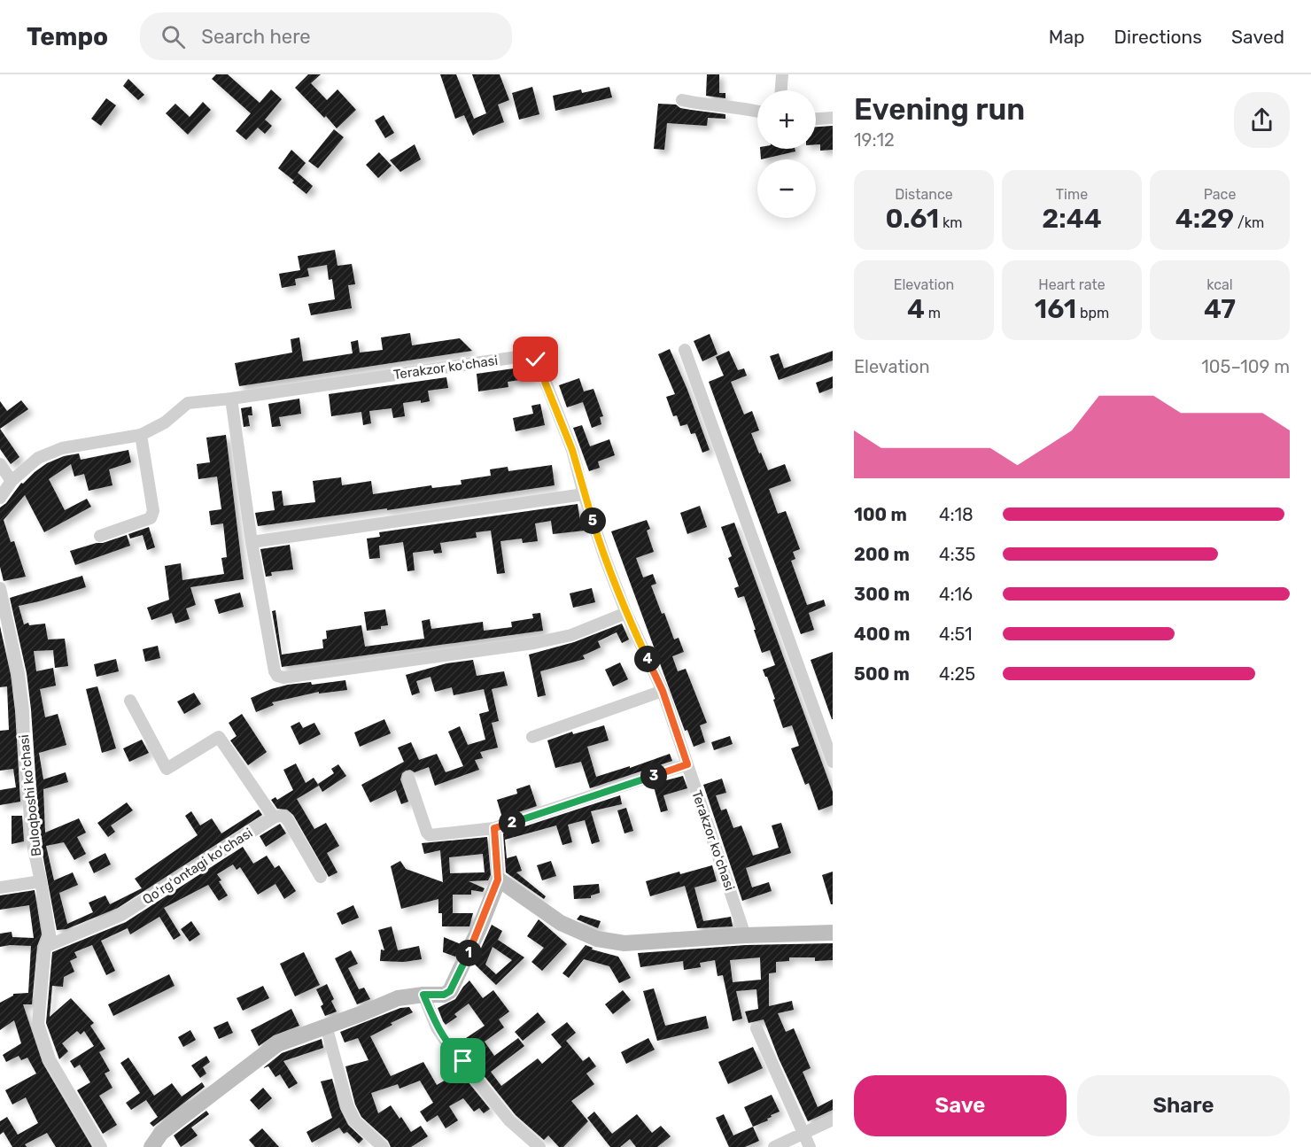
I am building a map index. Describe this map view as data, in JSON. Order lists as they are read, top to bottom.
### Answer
{
  "streets": {
    "street": ["Terakzor koʻchasi", "Buloqboshi koʻchasi", "Qoʻrgʻontagi koʻchasi"]
  },
  "crossings": [
    ["Buloqboshi koʻchasi", "Qoʻrgʻontagi koʻchasi"]
  ],
  "page": {
    "header": "Tempo",
    "search": "Search here",
    "nav": ["Map", "Directions", "Saved"],
    "heading": ["Evening run", "19:12"],
    "map_buttons": ["+", "−"],
    "stats": [
      ["Distance", "0.61 km"],
      ["Time", "2:44"],
      ["Pace", "4:29 /km"],
      ["Elevation", "4 m"],
      ["Heart rate", "161 bpm"],
      ["kcal", "47"]
    ],
    "chart": ["Elevation", "105–109 m"],
    "list": [
      {
        "name": "100 m",
        "note": "4:18"
      },
      {
        "name": "200 m",
        "note": "4:35"
      },
      {
        "name": "300 m",
        "note": "4:16"
      },
      {
        "name": "400 m",
        "note": "4:51"
      },
      {
        "name": "500 m",
        "note": "4:25"
      }
    ],
    "pins": [
      "5",
      "4",
      "3",
      "2",
      "1"
    ],
    "buttons": ["Save", "Share"]
  }
}
